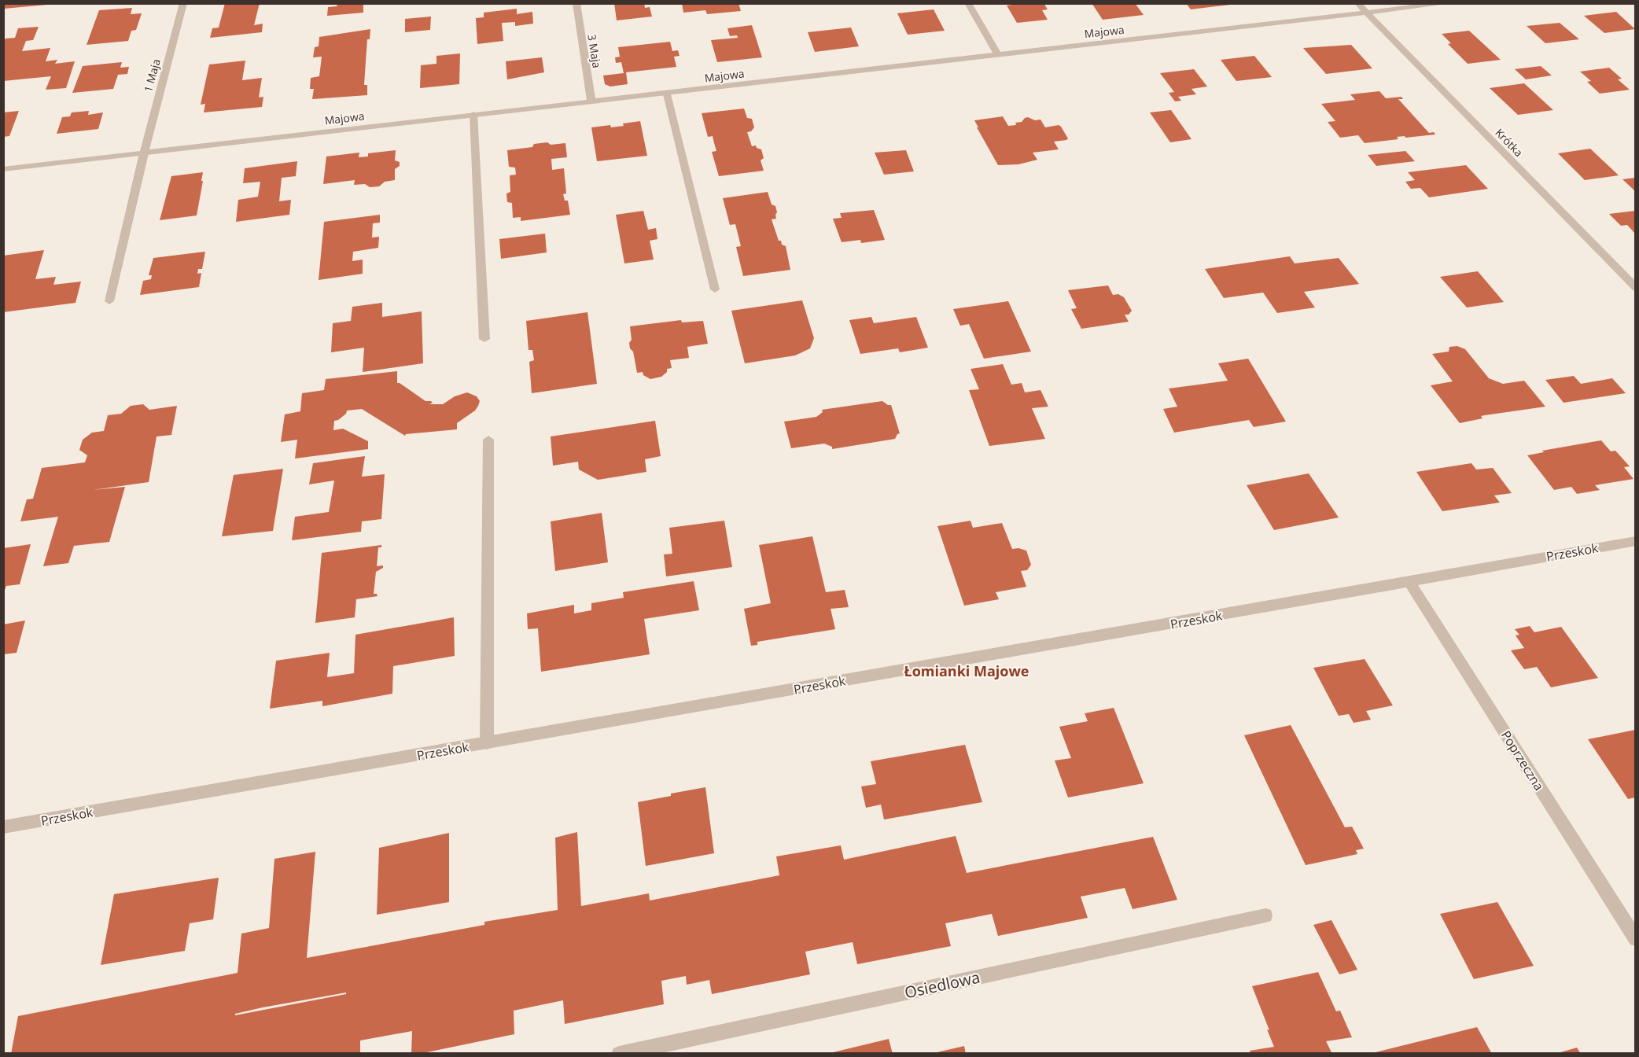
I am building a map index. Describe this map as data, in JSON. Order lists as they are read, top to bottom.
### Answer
{
  "streets": {
    "street": [
      "Majowa",
      "3 Maja",
      "1 Maja",
      "Krótka",
      "Przeskok",
      "Poprzeczna",
      "Osiedlowa"
    ]
  },
  "crossings": [
    ["Majowa", "3 Maja"],
    ["Majowa", "1 Maja"],
    ["Majowa", "Krótka"],
    ["Przeskok", "Poprzeczna"]
  ],
  "districts": ["Łomianki Majowe"]
}
